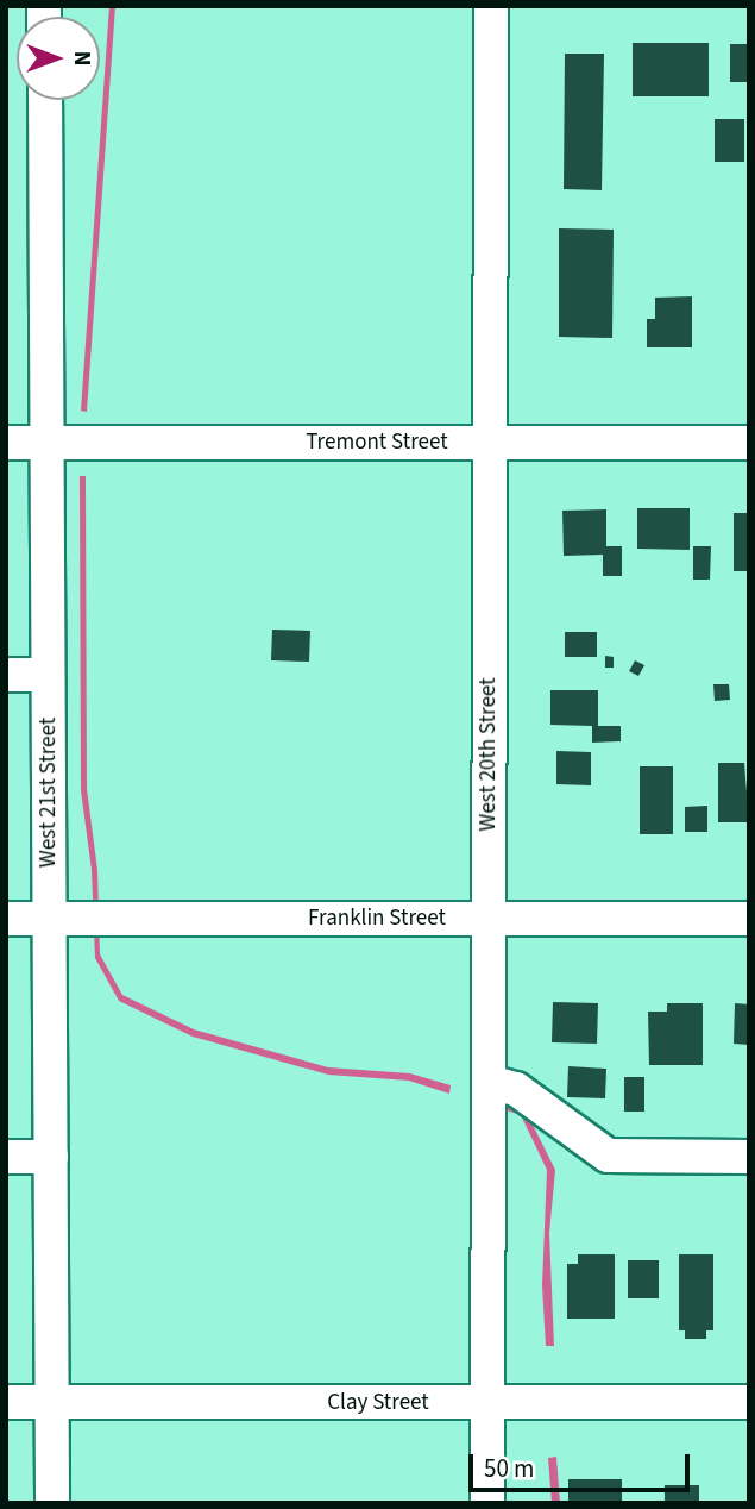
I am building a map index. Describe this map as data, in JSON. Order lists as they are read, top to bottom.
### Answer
{
  "streets": {
    "street": [
      "Tremont Street",
      "West 20th Street",
      "West 21st Street",
      "Franklin Street",
      "Clay Street"
    ]
  },
  "crossings": [
    ["Tremont Street", "West 20th Street"],
    ["Tremont Street", "West 21st Street"],
    ["West 20th Street", "Franklin Street"],
    ["West 20th Street", "Clay Street"],
    ["West 21st Street", "Franklin Street"],
    ["West 21st Street", "Clay Street"]
  ],
  "scale_bar": "50 m",
  "north": "right"
}
